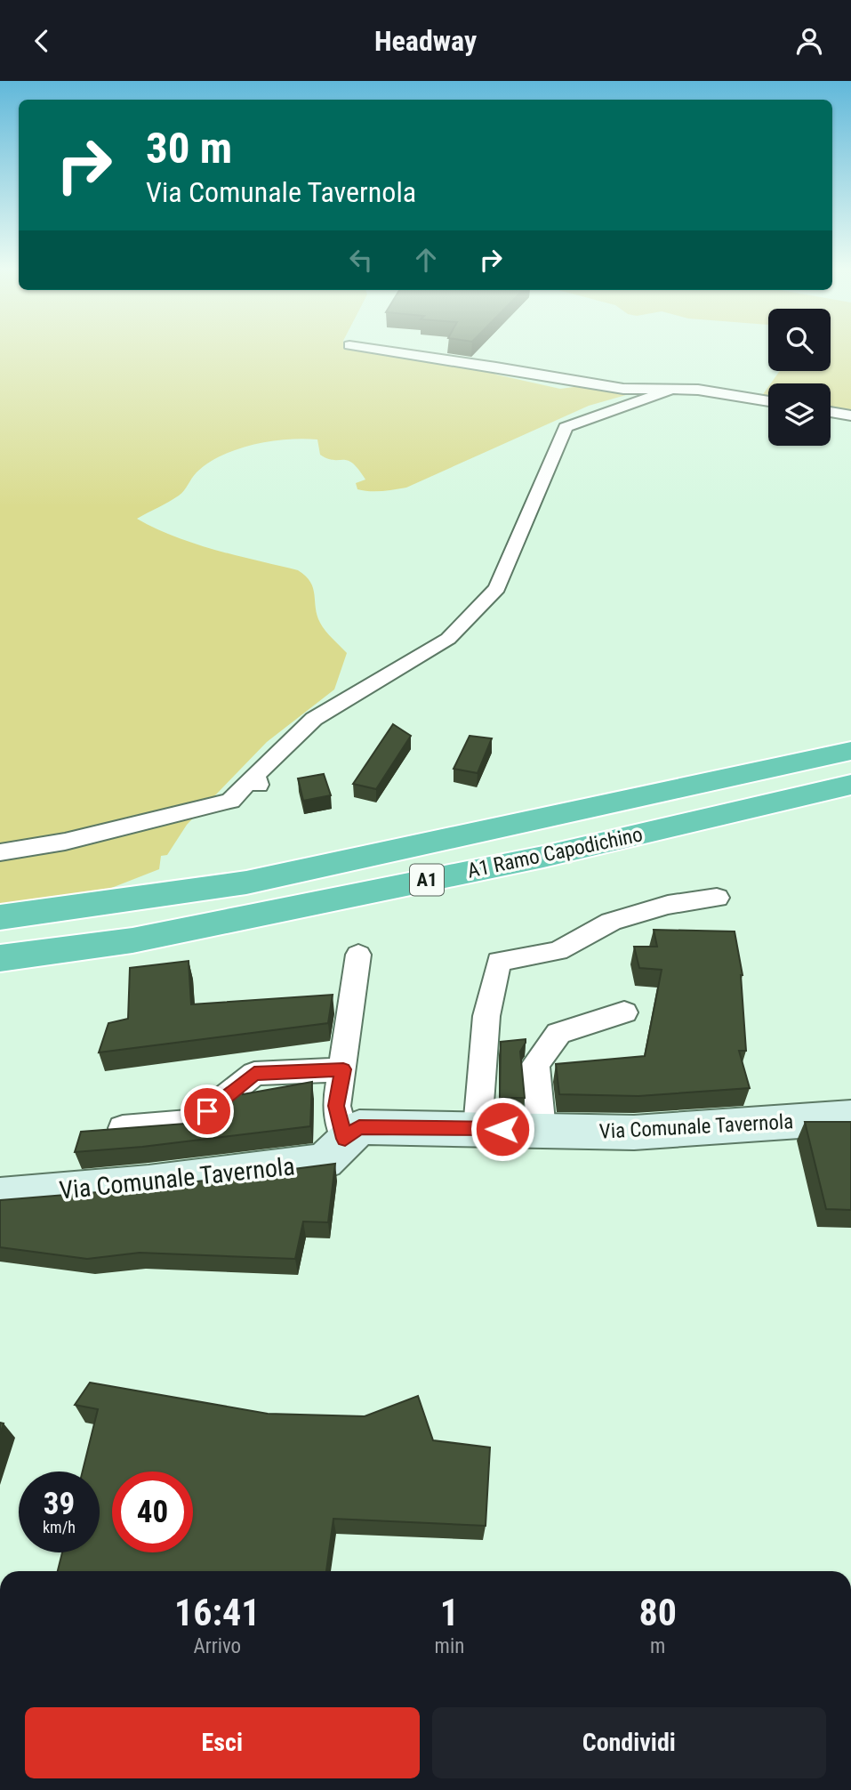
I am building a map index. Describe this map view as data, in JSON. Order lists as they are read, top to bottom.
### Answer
{
  "streets": {
    "highway": ["A1 Ramo Capodichino", "A1"],
    "street": ["Via Comunale Tavernola"]
  },
  "page": {
    "header": "Headway",
    "turn": ["30 m", "Via Comunale Tavernola"],
    "speed": "39 km/h",
    "limit": "40",
    "eta": [
      "16:41",
      "Arrivo",
      "1",
      "min",
      "80",
      "m"
    ],
    "buttons": ["Esci", "Condividi"]
  }
}
